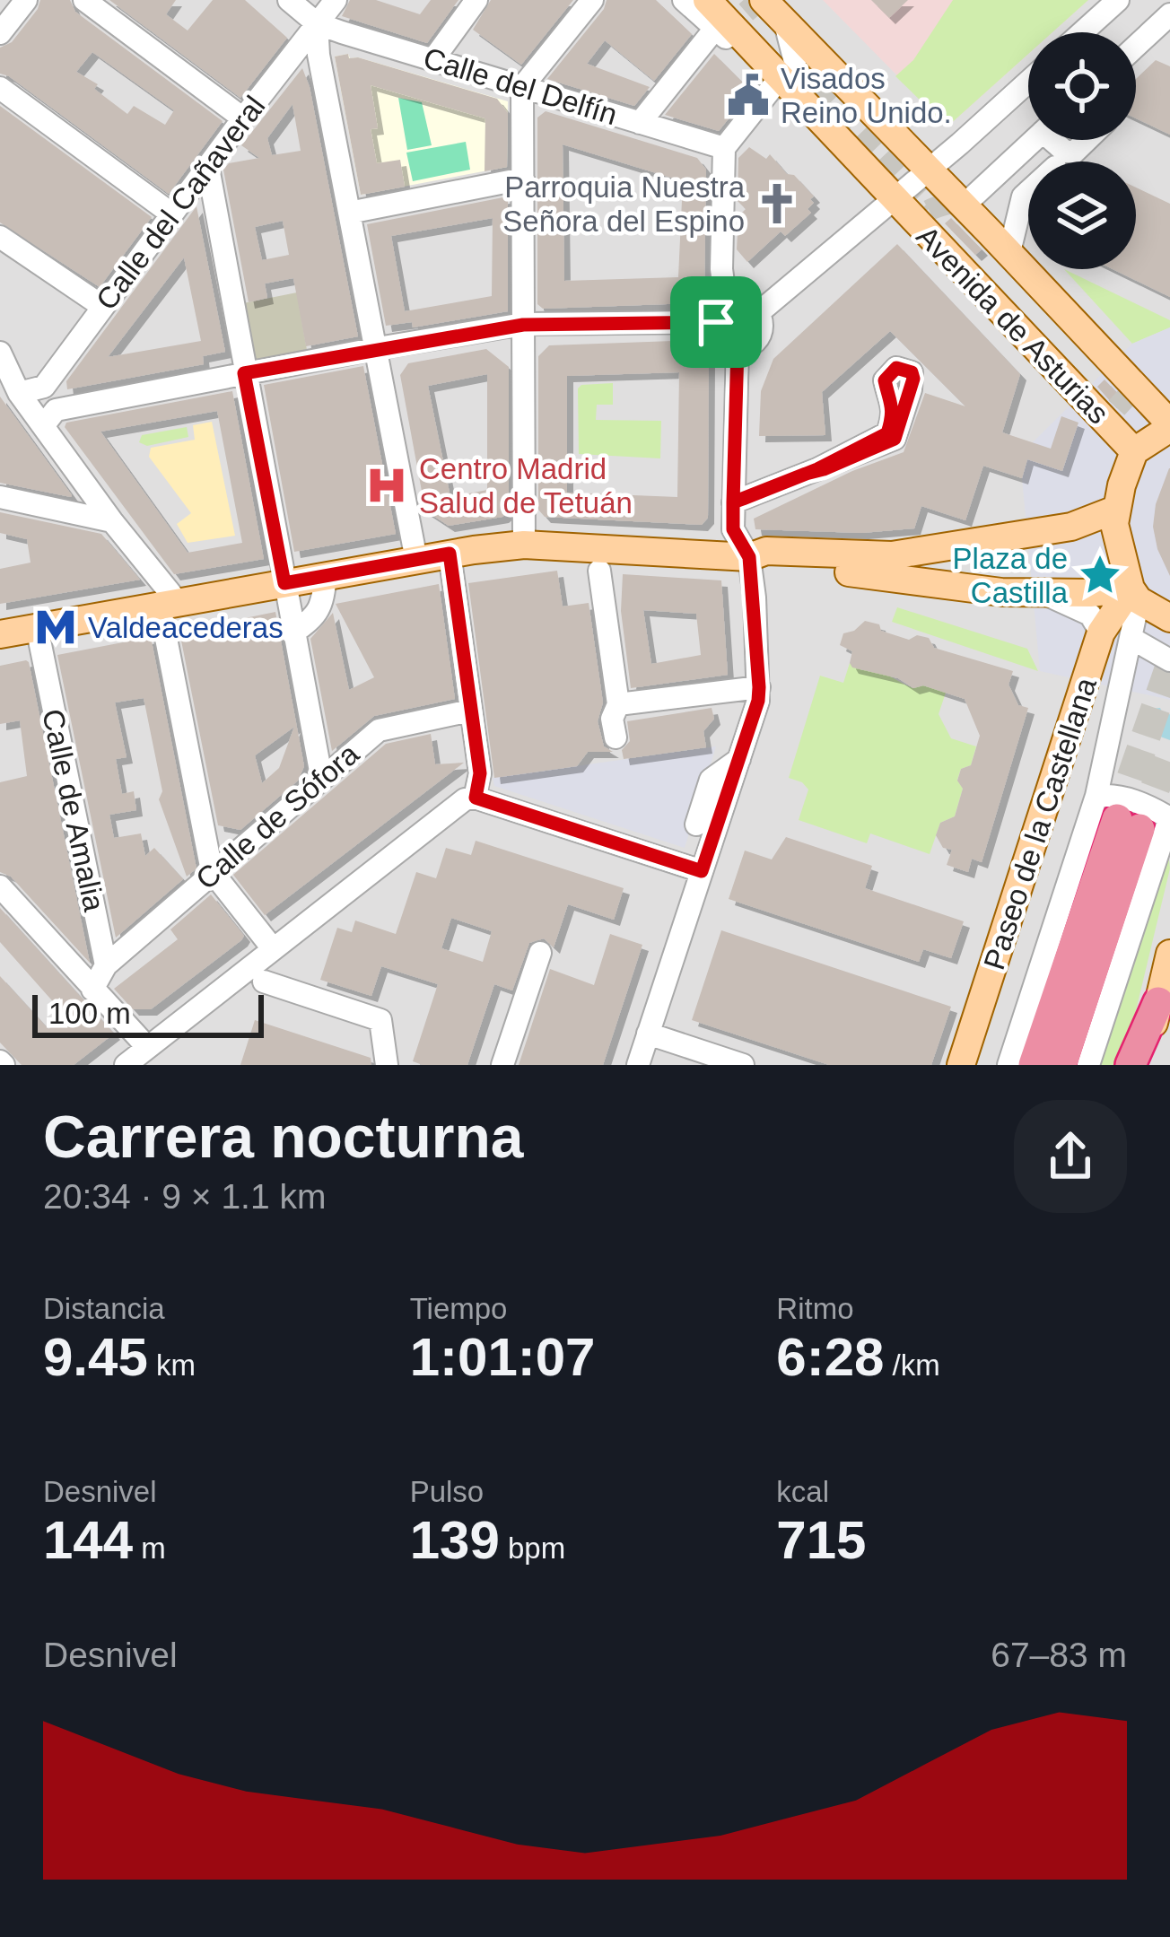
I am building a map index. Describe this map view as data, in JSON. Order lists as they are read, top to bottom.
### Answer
{
  "streets": {
    "highway": ["Paseo de la Castellana"],
    "main road": ["Avenida de Asturias"],
    "street": [
      "Calle del Delfín",
      "Calle del Cañaveral",
      "Calle de Amalia",
      "Calle de Sófora"
    ]
  },
  "crossings": [
    ["Calle del Delfín", "Calle del Cañaveral"],
    ["Calle de Amalia", "Calle de Sófora"]
  ],
  "places": {
    "public building": ["Visados Reino Unido."],
    "church": ["Parroquia Nuestra Señora del Espino"],
    "hospital": ["Centro Madrid Salud de Tetuán"],
    "place": ["Plaza de Castilla"],
    "metro station": ["Valdeacederas"]
  },
  "scale_bar": "100 m",
  "page": {
    "scale": "100 m",
    "heading": ["Carrera nocturna", "20:34 · 9 × 1.1 km"],
    "stats": [
      ["Distancia", "9.45 km"],
      ["Tiempo", "1:01:07"],
      ["Ritmo", "6:28 /km"],
      ["Desnivel", "144 m"],
      ["Pulso", "139 bpm"],
      ["kcal", "715"]
    ],
    "chart": ["Desnivel", "67–83 m"]
  }
}
